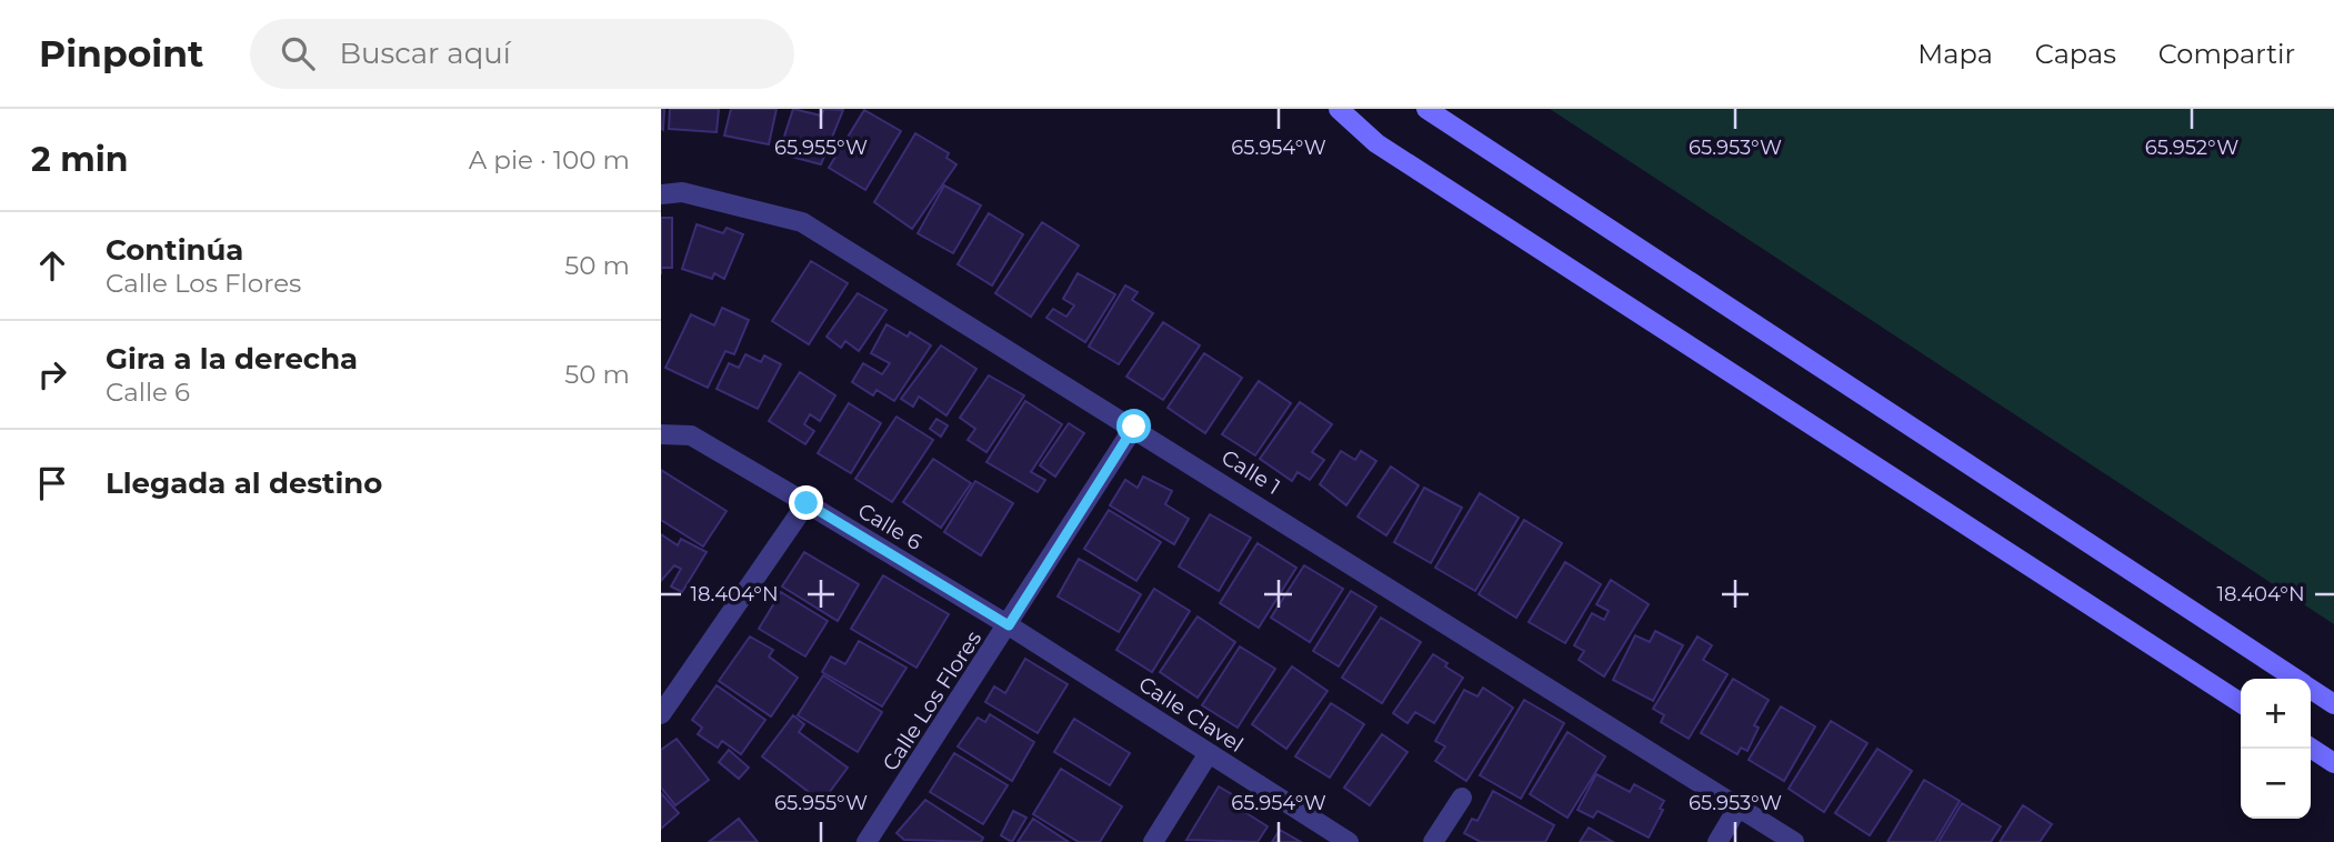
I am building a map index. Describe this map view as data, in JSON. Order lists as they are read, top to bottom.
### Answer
{
  "streets": {
    "street": [
      "Calle 1",
      "Calle 6",
      "Calle Los Flores",
      "Calle Clavel"
    ]
  },
  "crossings": [
    ["Calle 1", "Calle Los Flores"],
    ["Calle 6", "Calle Los Flores"],
    ["Calle 6", "Calle Clavel"],
    ["Calle Los Flores", "Calle Clavel"]
  ],
  "page": {
    "header": "Pinpoint",
    "search": "Buscar aquí",
    "nav": ["Mapa", "Capas", "Compartir"],
    "heading": ["2 min", "A pie · 100 m"],
    "list": [
      ["Continúa", "Calle Los Flores", "50 m"],
      ["Gira a la derecha", "Calle 6", "50 m"],
      "Llegada al destino"
    ],
    "map_buttons": ["+", "−"]
  },
  "coordinates": [
    "65.955°W",
    "65.954°W",
    "65.953°W",
    "65.952°W",
    "18.404°N"
  ]
}
